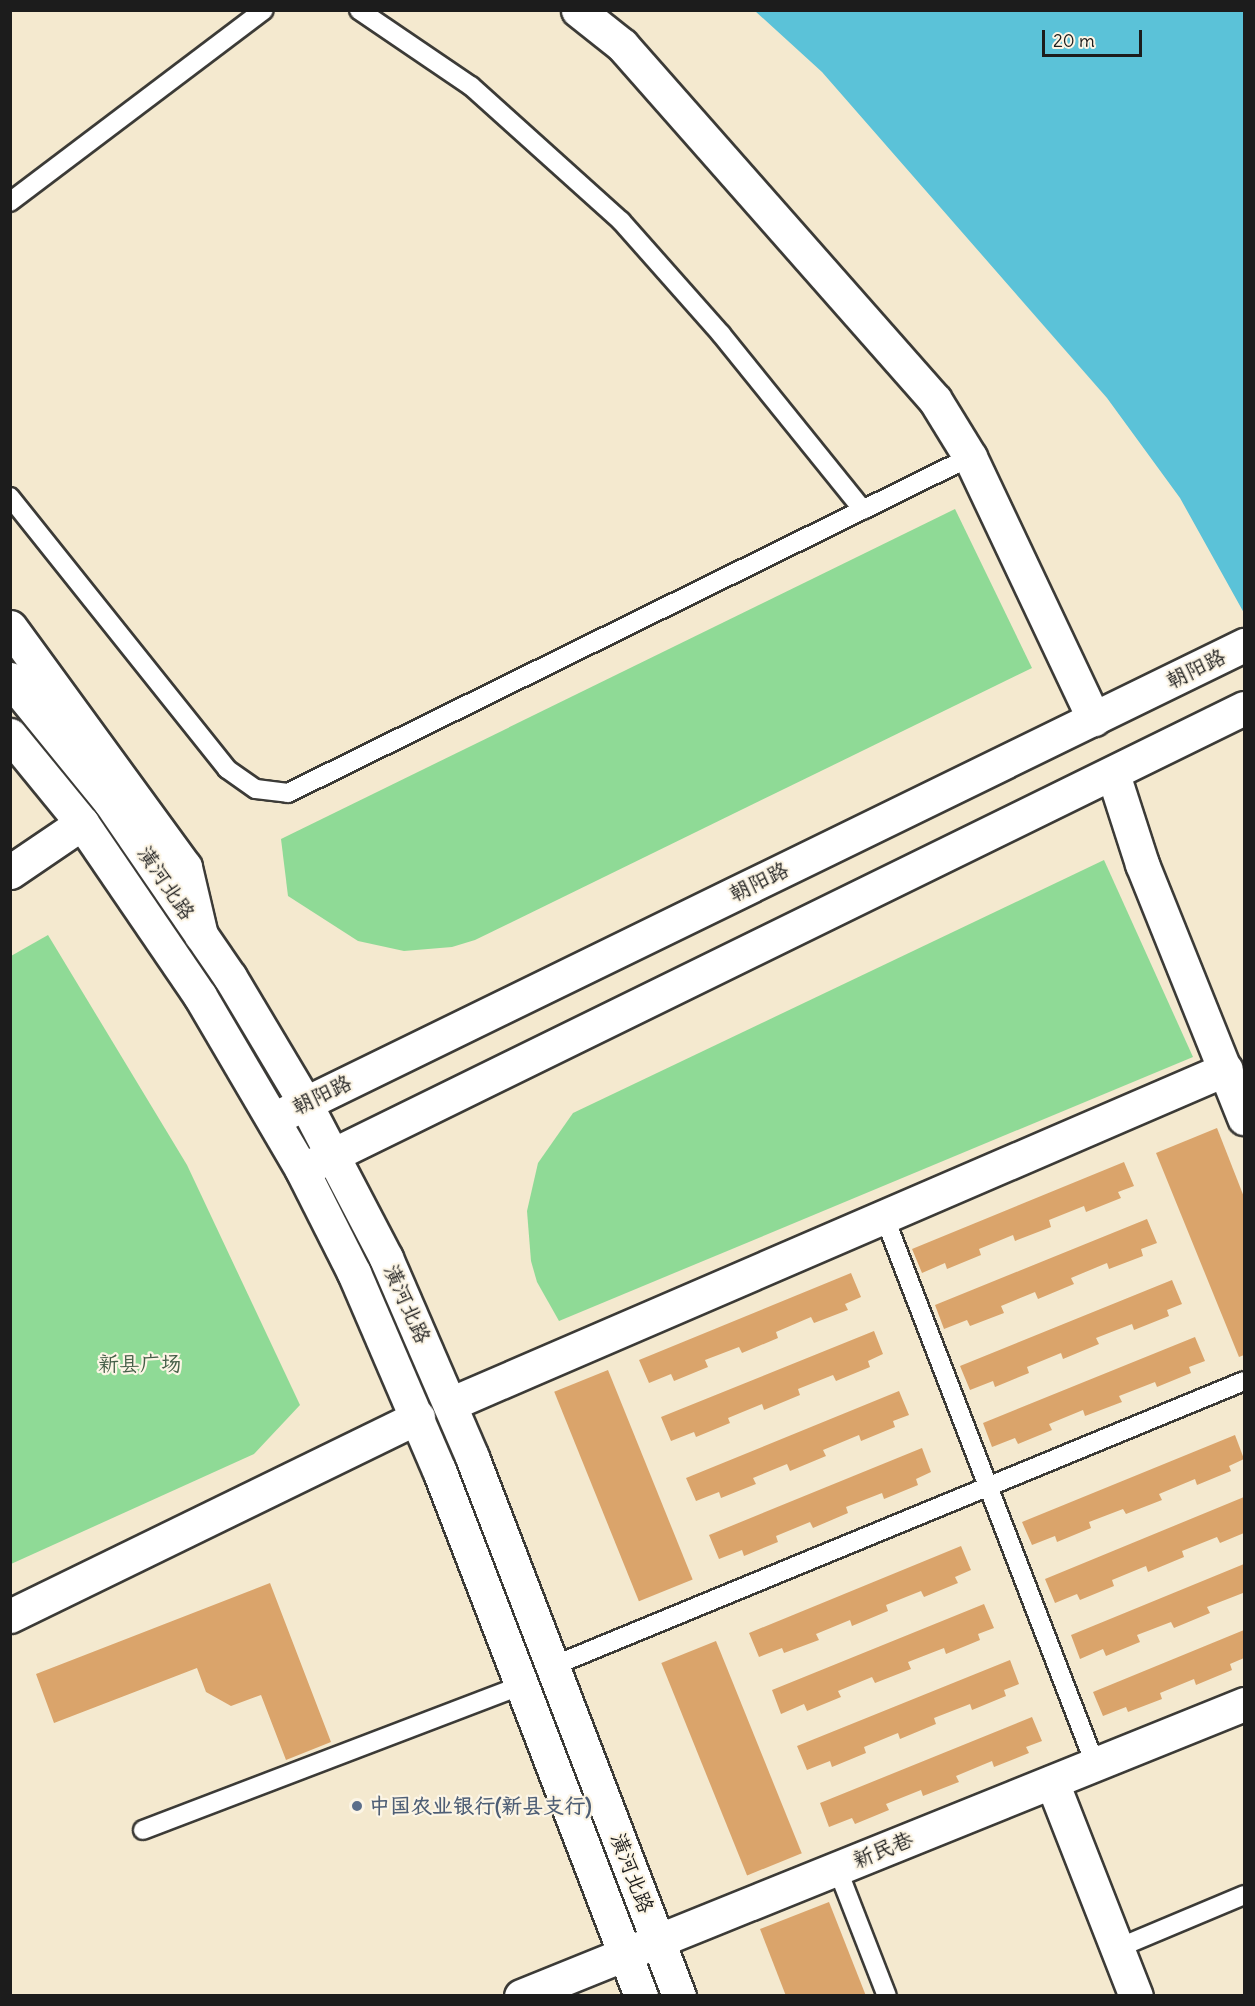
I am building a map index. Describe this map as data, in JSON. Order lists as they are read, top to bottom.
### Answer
{
  "streets": {
    "main road": ["朝阳路", "潢河北路", "新民巷"]
  },
  "crossings": [
    ["朝阳路", "潢河北路"],
    ["潢河北路", "新民巷"]
  ],
  "parks": ["新县广场"],
  "places": ["中国农业银行(新县支行)"],
  "scale_bar": "20 m"
}
